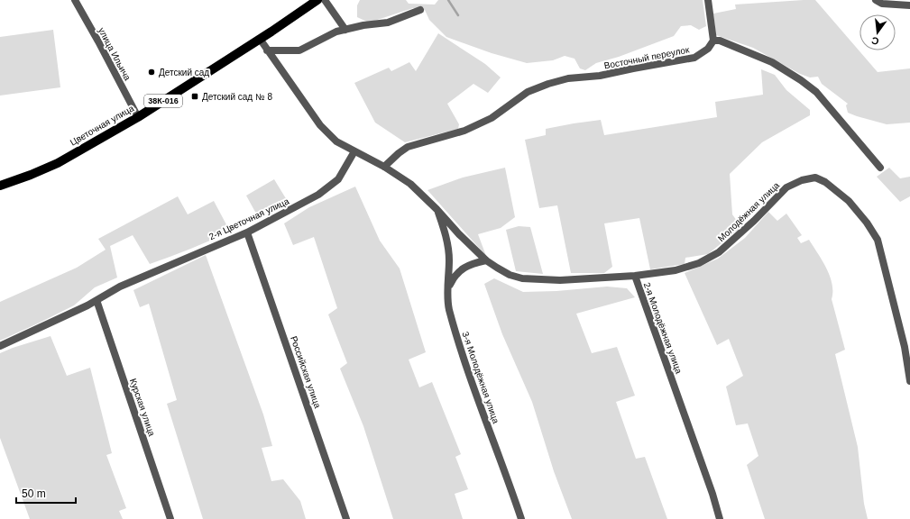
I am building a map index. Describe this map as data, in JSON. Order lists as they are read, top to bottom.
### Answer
{
  "streets": {
    "main road": ["38К-016", "Цветочная улица"],
    "street": [
      "улица Ильича",
      "Восточный переулок",
      "Молодёжная улица",
      "2-я Цветочная улица",
      "2-я Молодёжная улица",
      "Российская улица",
      "3-я Молодёжная улица",
      "Курская улица"
    ]
  },
  "crossings": [
    ["улица Ильича", "Цветочная улица"],
    ["Восточный переулок", "2-я Молодёжная улица"],
    ["Молодёжная улица", "2-я Молодёжная улица"],
    ["2-я Цветочная улица", "2-я Молодёжная улица"],
    ["2-я Цветочная улица", "Российская улица"],
    ["2-я Цветочная улица", "Курская улица"],
    ["2-я Молодёжная улица", "3-я Молодёжная улица"]
  ],
  "places": {
    "other": ["Детский сад"],
    "transit": ["Детский сад № 8"]
  },
  "scale_bar": "50 m",
  "north": "bottom"
}
